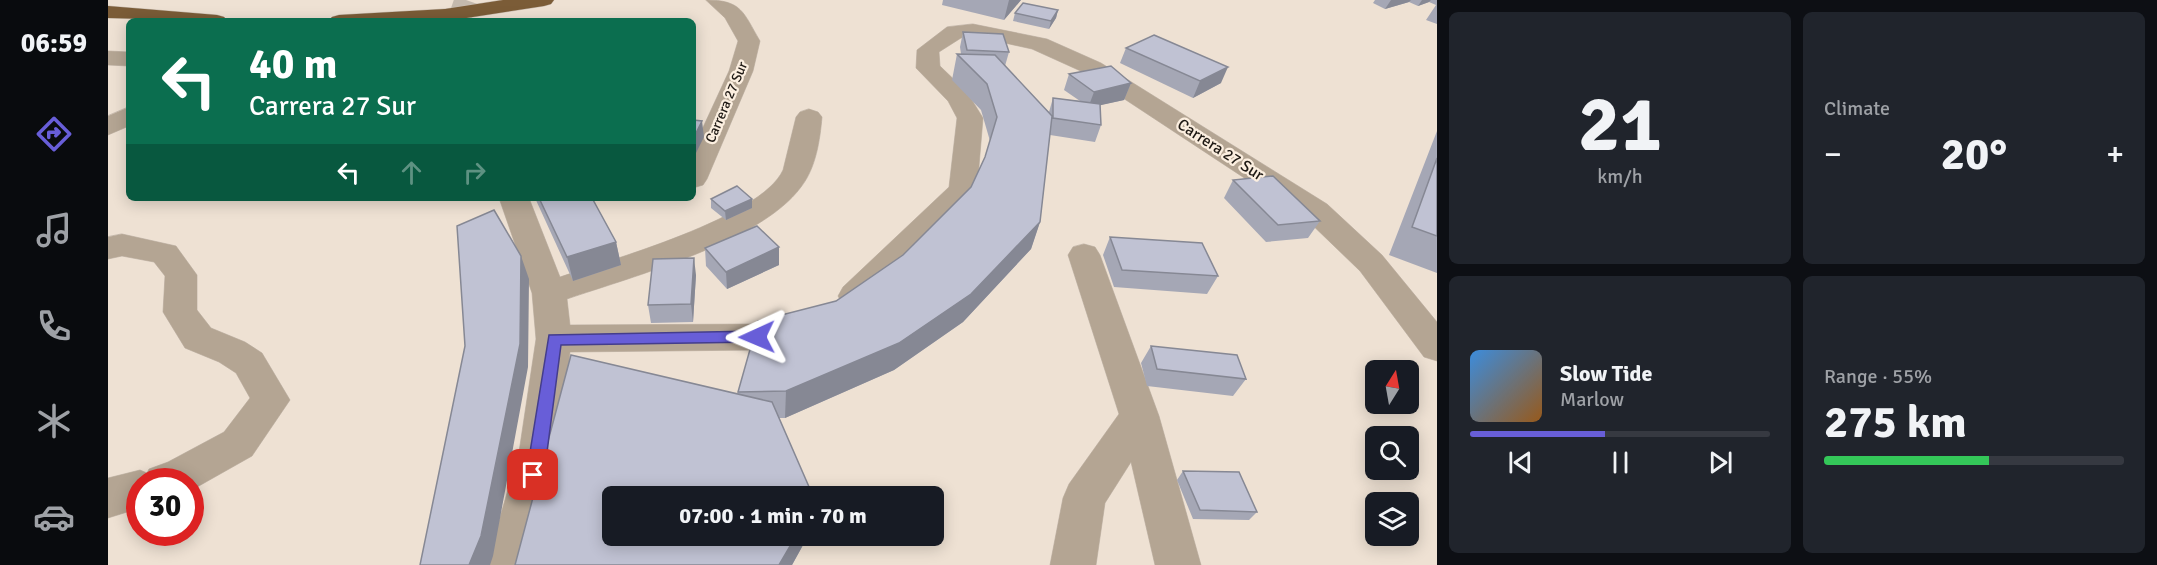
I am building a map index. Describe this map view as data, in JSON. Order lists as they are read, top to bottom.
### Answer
{
  "streets": {
    "street": ["Carrera 27 Sur"]
  },
  "north": "top",
  "page": {
    "tabs": "06:59",
    "tile": [
      ["21", "km/h"],
      "Climate",
      ["Range · 55%", "275 km"]
    ],
    "turn": ["40 m", "Carrera 27 Sur"],
    "heat": ["−", "20°", "+"],
    "song": ["Slow Tide", "Marlow"],
    "limit": "30",
    "trip": "07:00 · 1 min · 70 m"
  }
}
